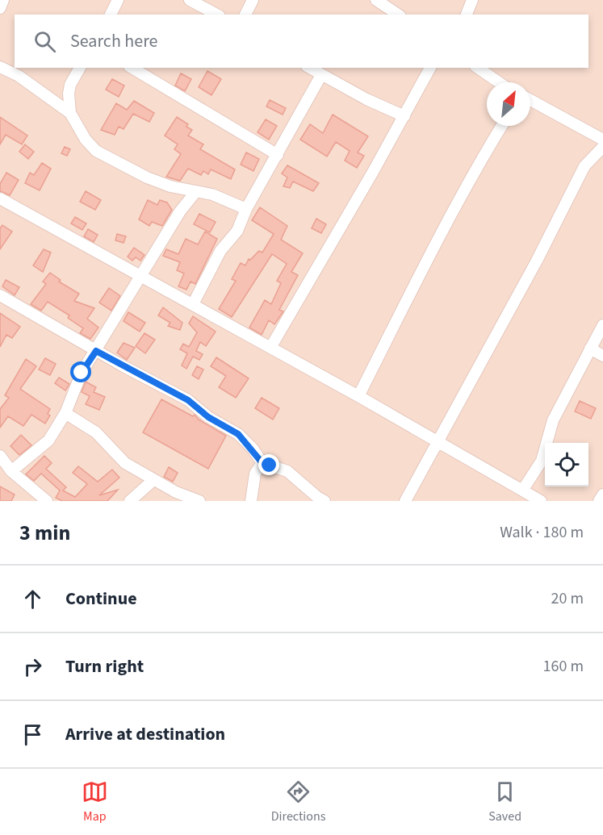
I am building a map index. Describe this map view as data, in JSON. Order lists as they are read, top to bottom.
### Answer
{
  "north": "top right",
  "page": {
    "search": "Search here",
    "heading": ["3 min", "Walk · 180 m"],
    "list": [
      ["Continue", "20 m"],
      ["Turn right", "160 m"],
      "Arrive at destination"
    ],
    "nav": ["Map", "Directions", "Saved"]
  }
}
